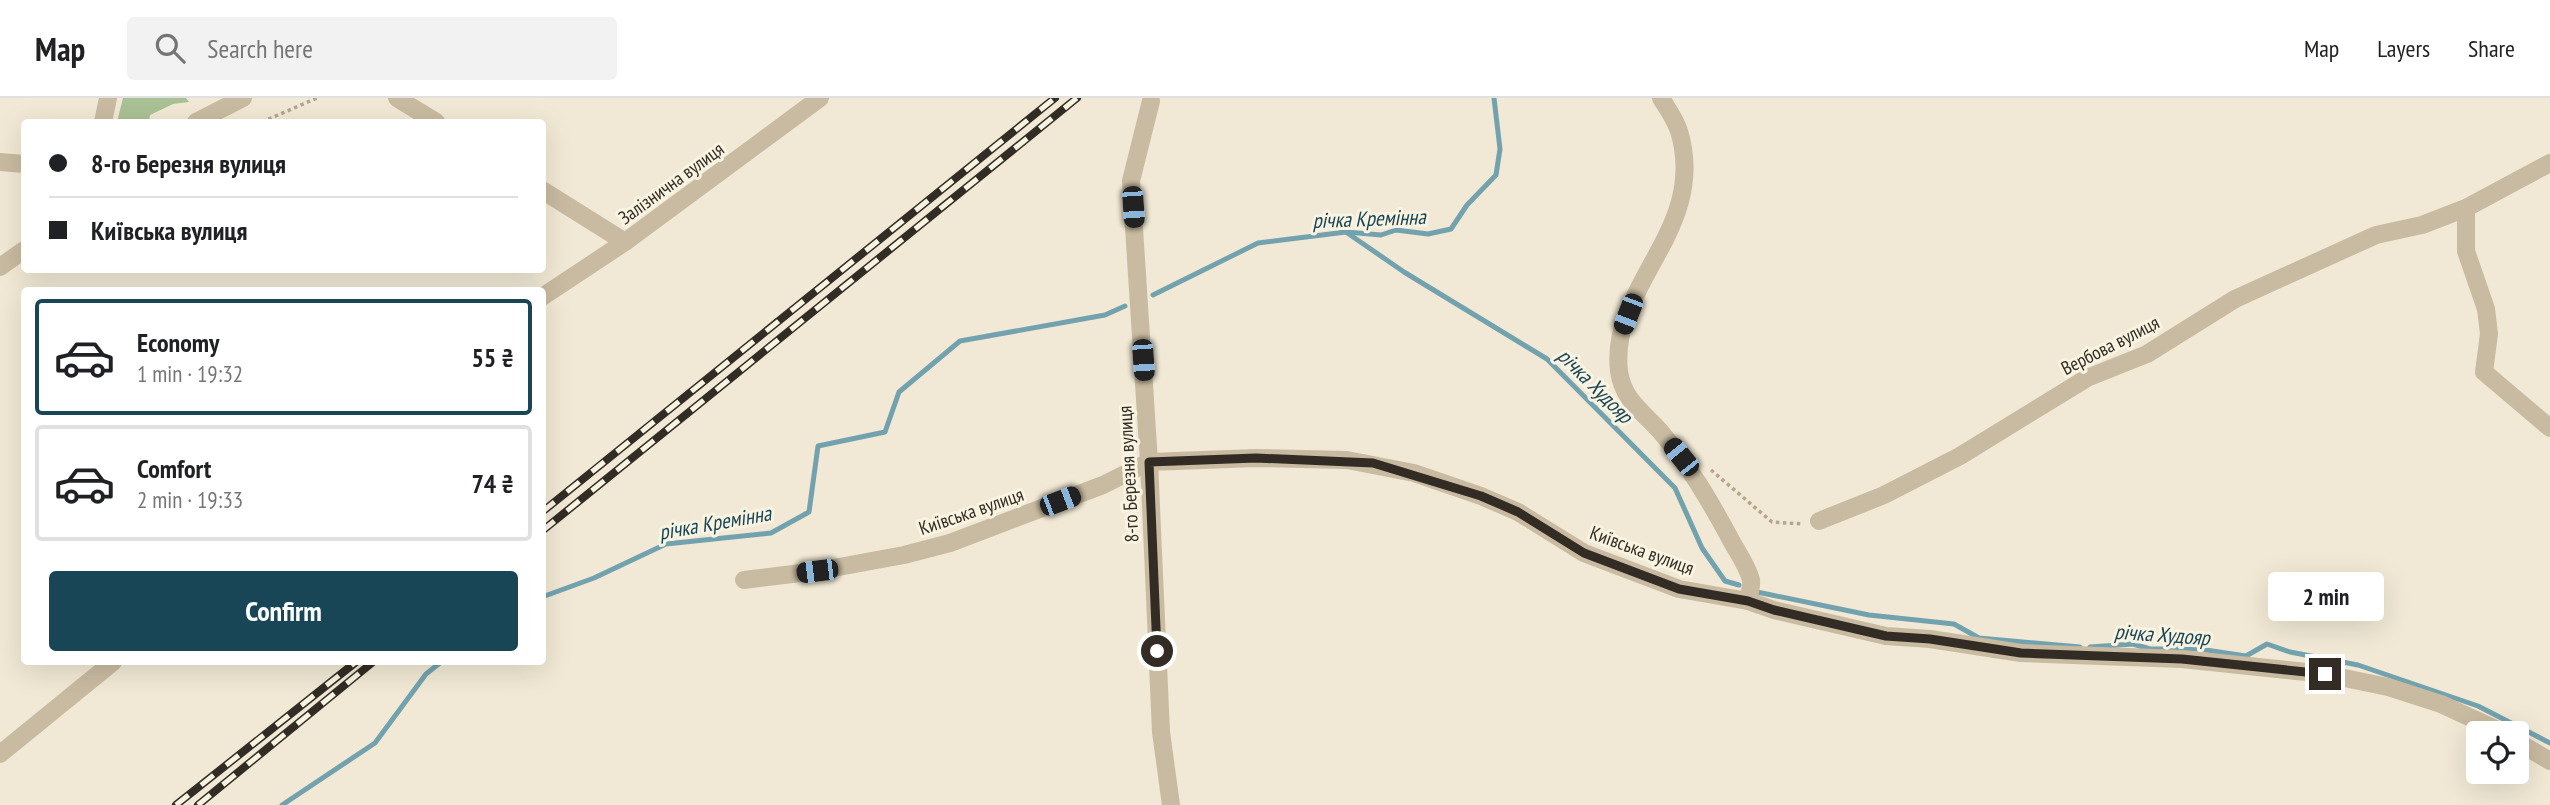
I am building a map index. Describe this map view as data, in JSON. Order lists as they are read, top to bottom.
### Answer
{
  "streets": {
    "street": [
      "Залізнична вулиця",
      "Вербова вулиця",
      "8-го Березня вулиця",
      "Київська вулиця"
    ]
  },
  "crossings": [
    ["8-го Березня вулиця", "Київська вулиця"]
  ],
  "water": ["річка Кремінна", "річка Худояр"],
  "page": {
    "header": "Map",
    "search": "Search here",
    "nav": ["Map", "Layers", "Share"],
    "banner": ["8-го Березня вулиця", "Київська вулиця"],
    "list": [
      {
        "name": "Economy",
        "note": "1 min · 19:32",
        "value": "55 ₴"
      },
      {
        "name": "Comfort",
        "note": "2 min · 19:33",
        "value": "74 ₴"
      }
    ],
    "buttons": "Confirm",
    "bubble": "2 min"
  }
}
